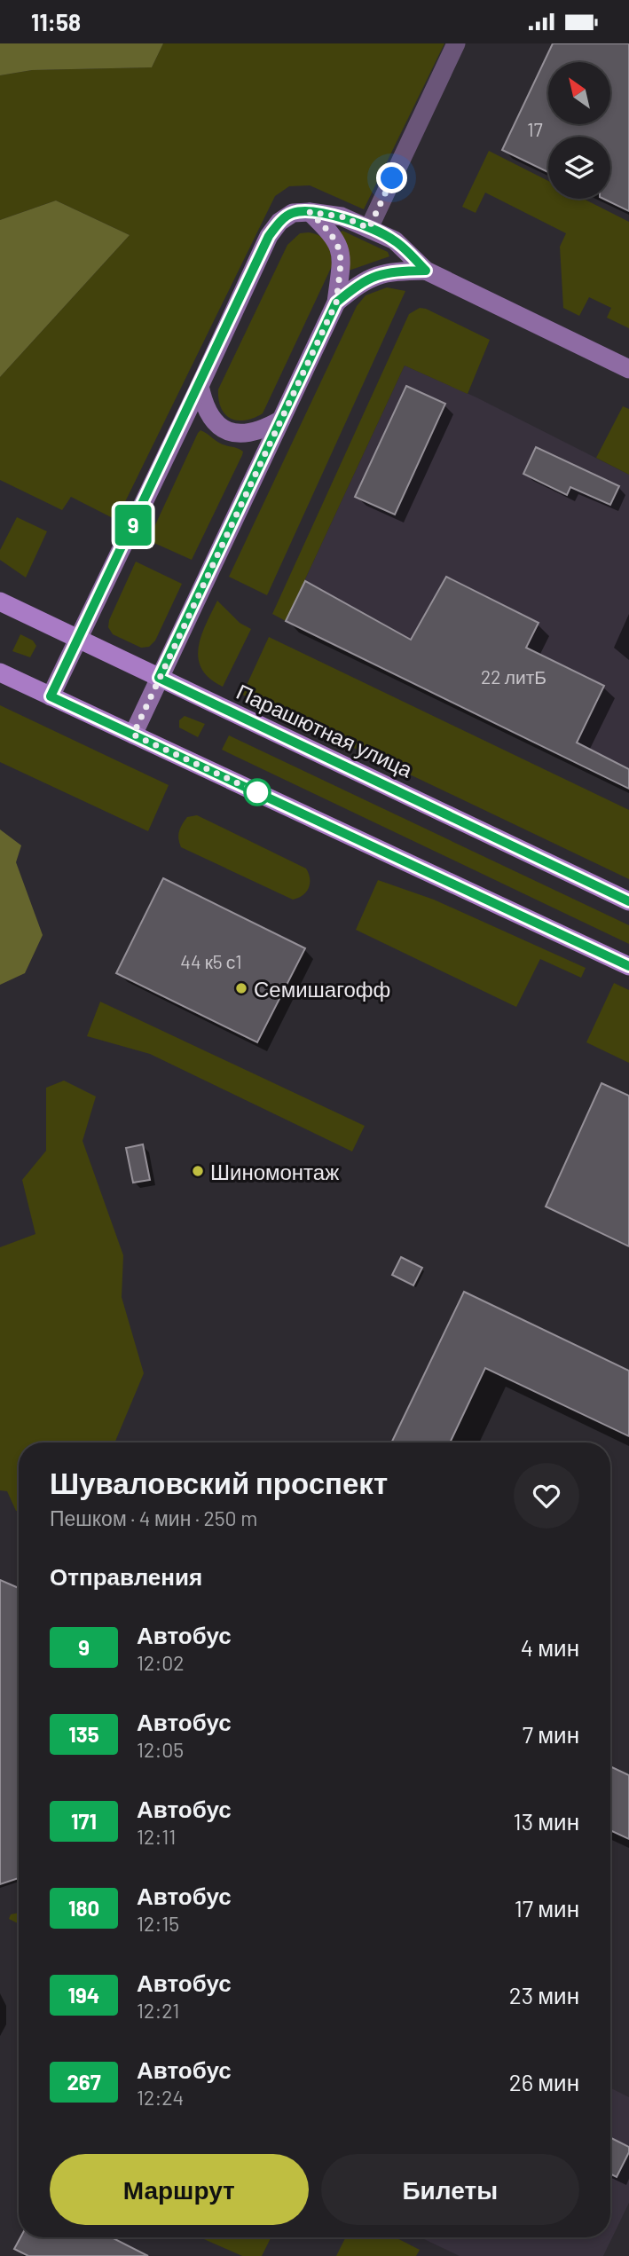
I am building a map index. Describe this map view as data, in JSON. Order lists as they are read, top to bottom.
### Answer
{
  "streets": {
    "main road": ["Парашютная улица"]
  },
  "places": ["Семишагофф", "Шиномонтаж"],
  "lines": ["bus line 9"],
  "house_numbers": ["17", "22 литБ", "44 к5 с1"],
  "north": "top left",
  "page": {
    "status": "11:58",
    "on_map": "9",
    "heading": [
      ["Шуваловский проспект", "Пешком · 4 мин · 250 m"],
      "Отправления"
    ],
    "list": [
      {
        "mark": "9",
        "name": "Автобус",
        "note": "12:02",
        "value": "4 мин"
      },
      {
        "mark": "135",
        "name": "Автобус",
        "note": "12:05",
        "value": "7 мин"
      },
      {
        "mark": "171",
        "name": "Автобус",
        "note": "12:11",
        "value": "13 мин"
      },
      {
        "mark": "180",
        "name": "Автобус",
        "note": "12:15",
        "value": "17 мин"
      },
      {
        "mark": "194",
        "name": "Автобус",
        "note": "12:21",
        "value": "23 мин"
      },
      {
        "mark": "267",
        "name": "Автобус",
        "note": "12:24",
        "value": "26 мин"
      }
    ],
    "buttons": ["Маршрут", "Билеты"]
  }
}
